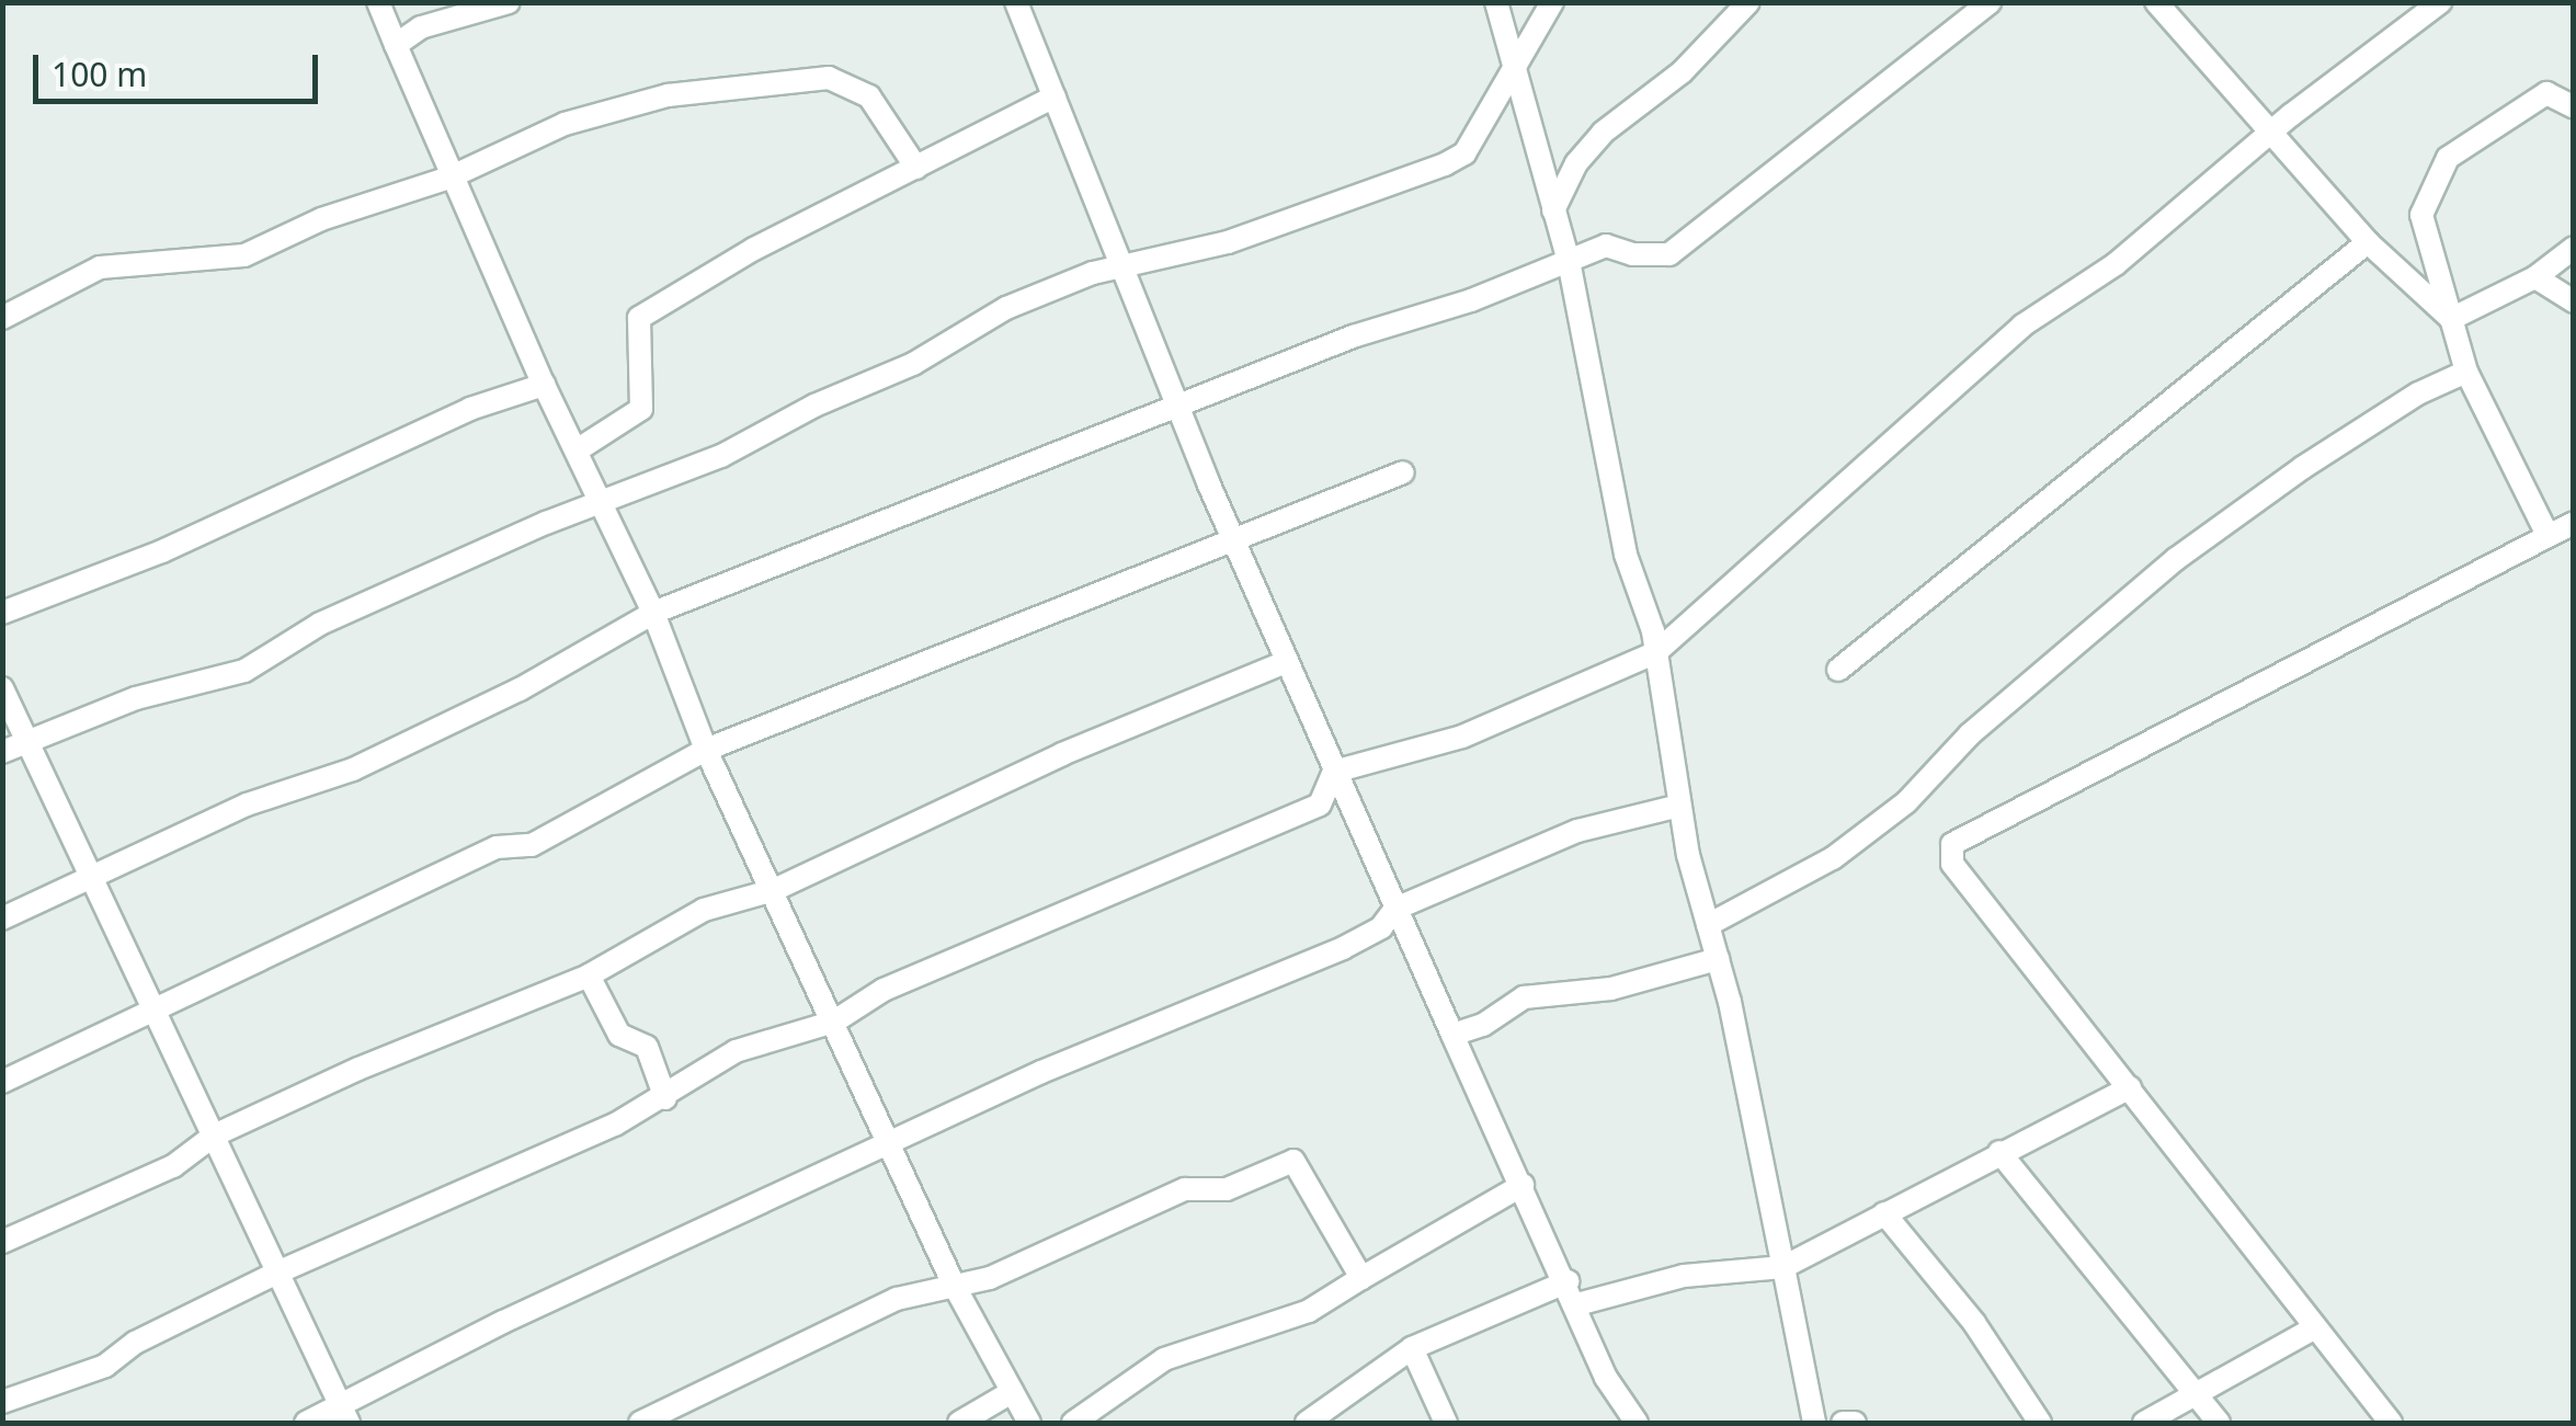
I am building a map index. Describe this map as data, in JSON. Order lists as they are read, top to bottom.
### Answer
{
  "scale_bar": "100 m"
}
